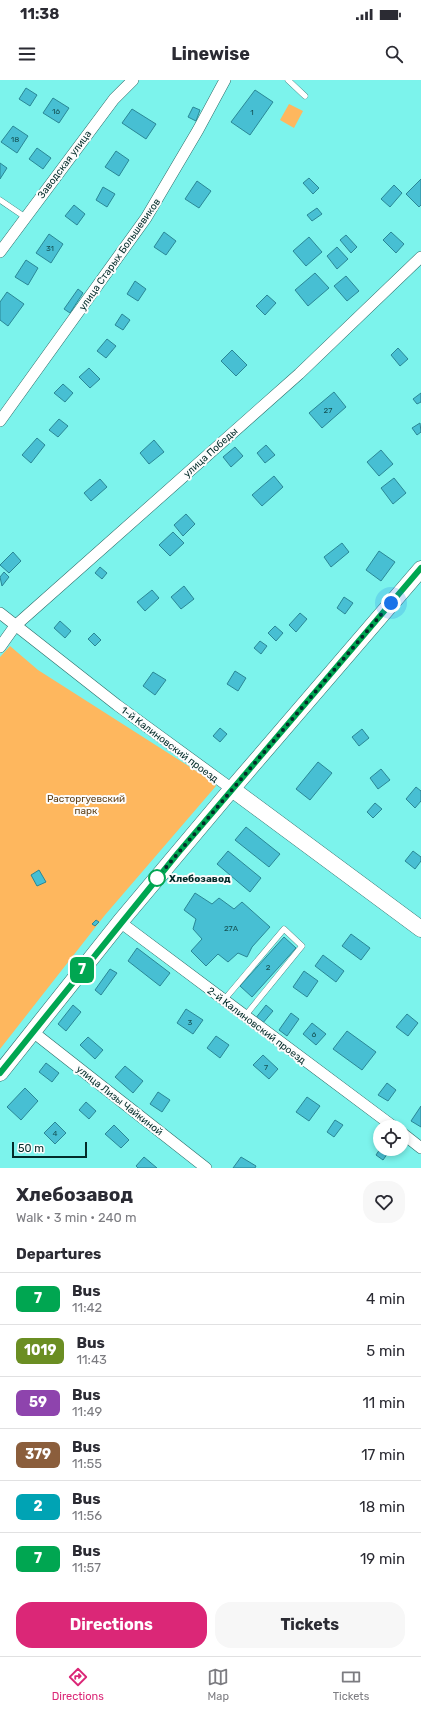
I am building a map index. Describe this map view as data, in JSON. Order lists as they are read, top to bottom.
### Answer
{
  "streets": {
    "street": [
      "Заводская улица",
      "улица Старых Большевиков",
      "улица Победы",
      "1-й Калиновский проезд",
      "2-й Калиновский проезд",
      "улица Лизы Чайкиной"
    ]
  },
  "crossings": [
    ["улица Победы", "1-й Калиновский проезд"]
  ],
  "parks": ["Расторгуевский парк"],
  "places": ["Хлебозавод"],
  "lines": ["bus line 7"],
  "house_numbers": [
    "16",
    "1",
    "18",
    "31",
    "27",
    "27А",
    "2",
    "3",
    "6",
    "7",
    "4"
  ],
  "scale_bar": "50 m",
  "page": {
    "status": "11:38",
    "header": "Linewise",
    "on_map": "7",
    "scale": "50 m",
    "heading": [
      ["Хлебозавод", "Walk · 3 min · 240 m"],
      "Departures"
    ],
    "list": [
      {
        "mark": "7",
        "name": "Bus",
        "note": "11:42",
        "value": "4 min"
      },
      {
        "mark": "1019",
        "name": "Bus",
        "note": "11:43",
        "value": "5 min"
      },
      {
        "mark": "59",
        "name": "Bus",
        "note": "11:49",
        "value": "11 min"
      },
      {
        "mark": "379",
        "name": "Bus",
        "note": "11:55",
        "value": "17 min"
      },
      {
        "mark": "2",
        "name": "Bus",
        "note": "11:56",
        "value": "18 min"
      },
      {
        "mark": "7",
        "name": "Bus",
        "note": "11:57",
        "value": "19 min"
      }
    ],
    "buttons": ["Directions", "Tickets"],
    "tabs": ["Directions", "Map", "Tickets"]
  }
}
